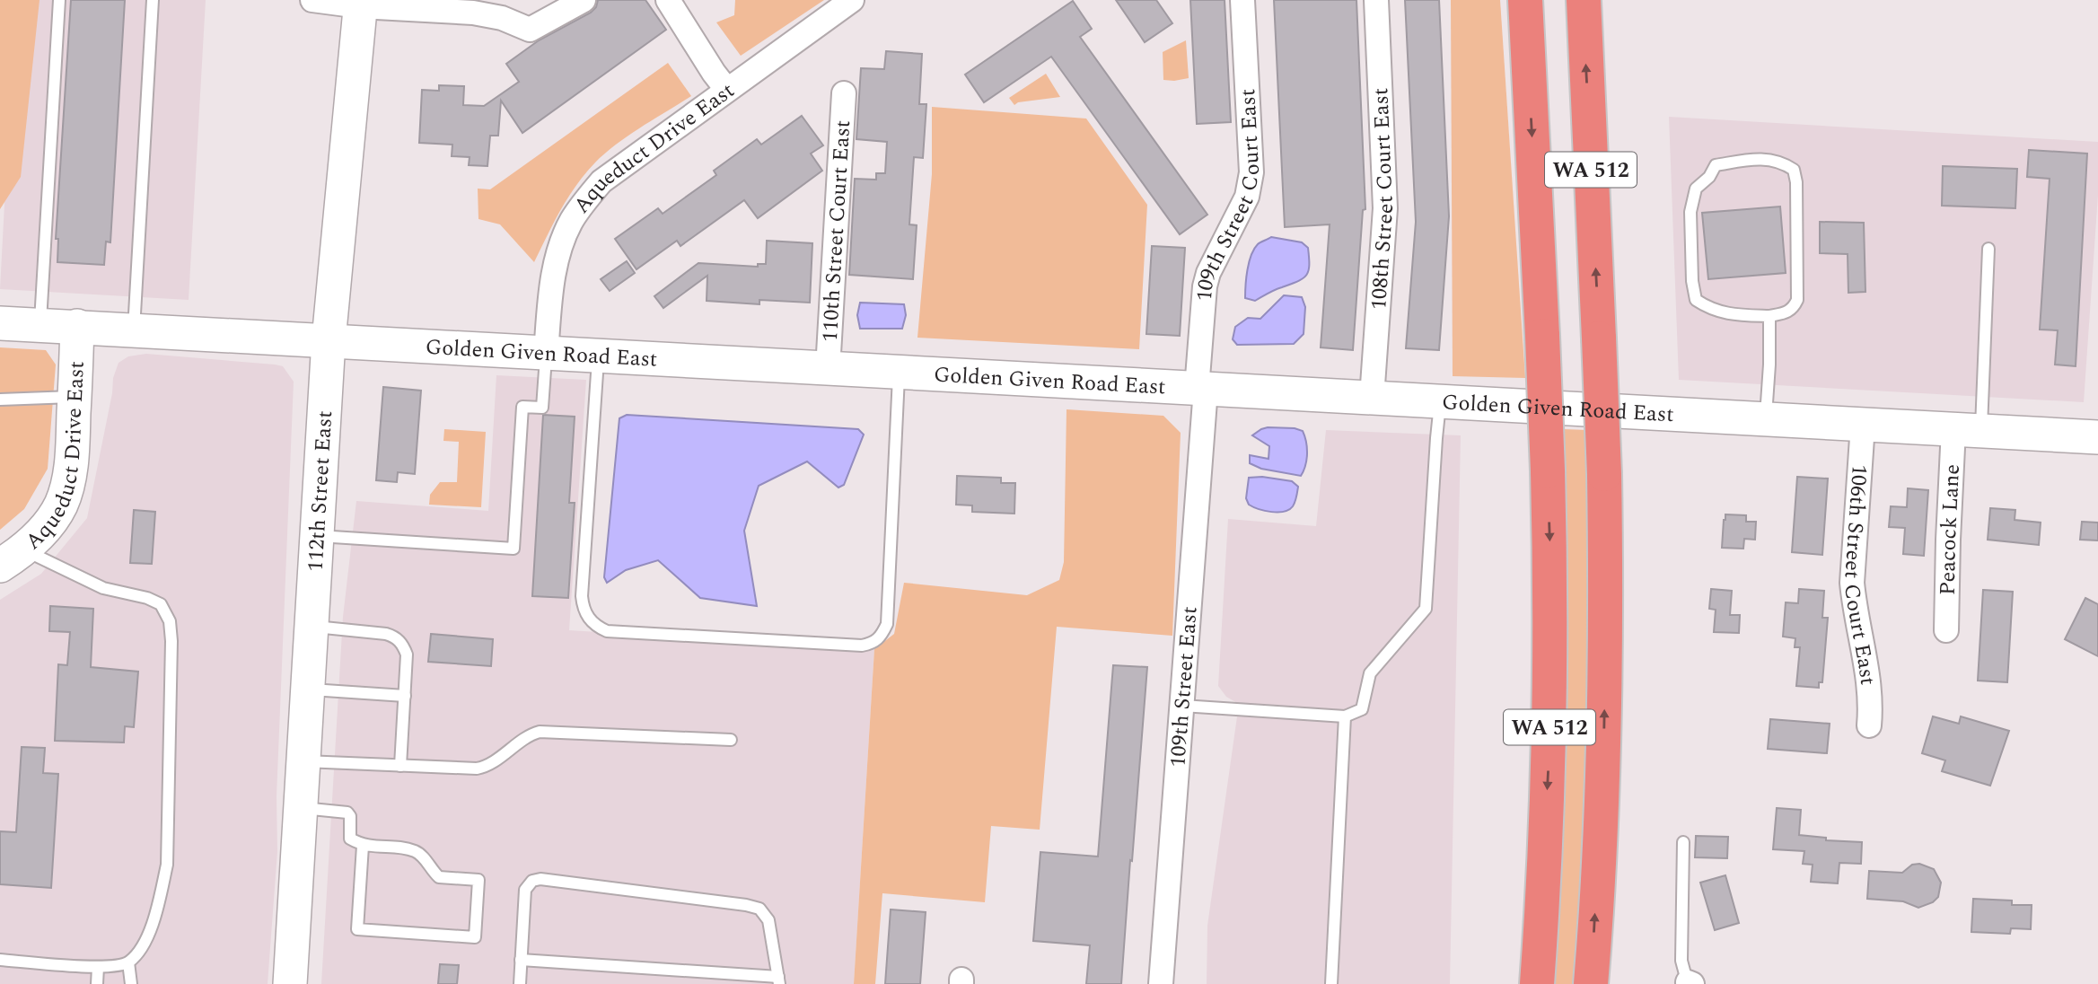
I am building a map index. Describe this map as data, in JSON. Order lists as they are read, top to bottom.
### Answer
{
  "streets": {
    "highway": ["WA 512"],
    "street": [
      "Aqueduct Drive East",
      "109th Street Court East",
      "108th Street Court East",
      "110th Street Court East",
      "Golden Given Road East",
      "112th Street East",
      "Peacock Lane",
      "106th Street Court East",
      "109th Street East"
    ]
  },
  "crossings": [
    ["Aqueduct Drive East", "Golden Given Road East"],
    ["109th Street Court East", "Golden Given Road East"],
    ["109th Street Court East", "109th Street East"],
    ["108th Street Court East", "Golden Given Road East"],
    ["110th Street Court East", "Golden Given Road East"],
    ["Golden Given Road East", "112th Street East"],
    ["Golden Given Road East", "Peacock Lane"],
    ["Golden Given Road East", "106th Street Court East"],
    ["Golden Given Road East", "109th Street East"]
  ]
}
